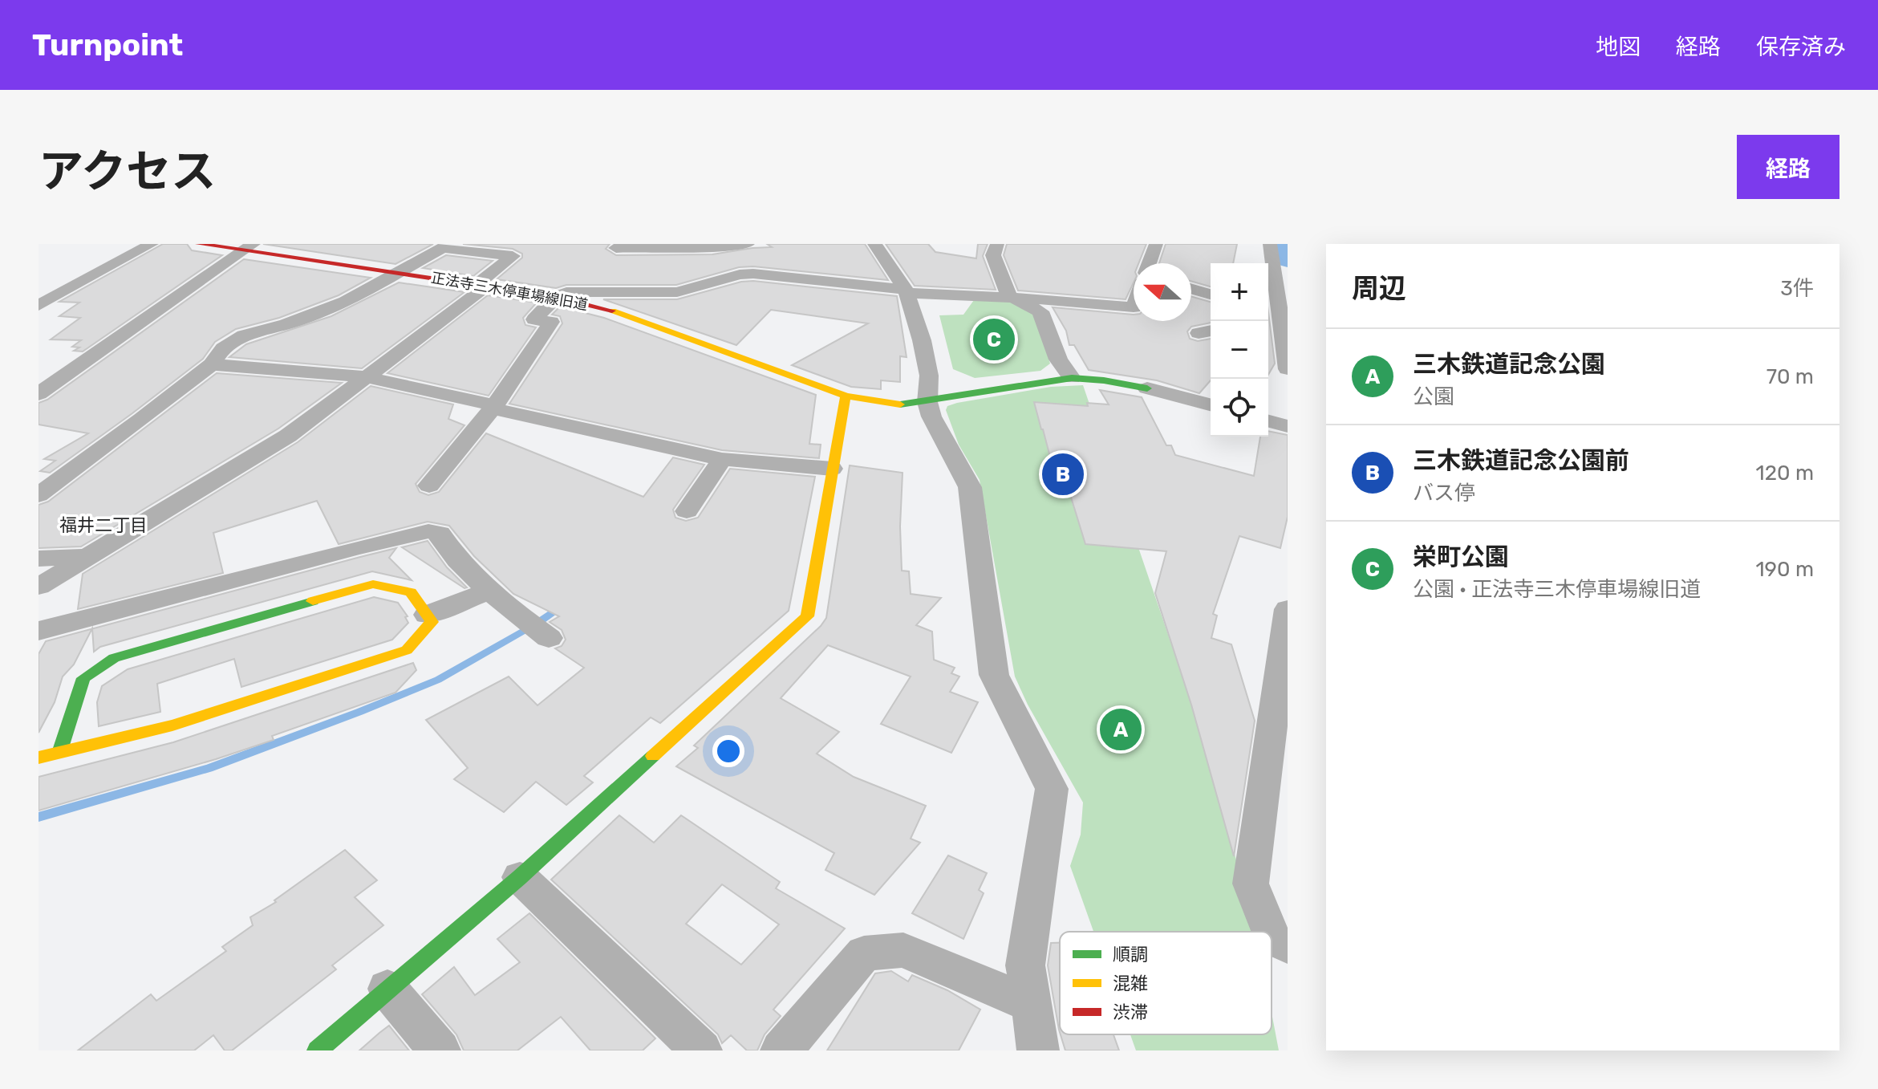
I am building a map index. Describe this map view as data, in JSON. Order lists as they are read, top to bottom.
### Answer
{
  "streets": {
    "street": ["正法寺三木停車場線旧道"]
  },
  "districts": ["福井二丁目"],
  "legend": ["順調", "混雑", "渋滞"],
  "north": "left",
  "page": {
    "header": "Turnpoint",
    "nav": ["地図", "経路", "保存済み"],
    "title": "アクセス",
    "buttons": "経路",
    "heading": ["周辺", "3件"],
    "map_buttons": ["+", "−"],
    "pins": ["C", "B", "A"],
    "list": [
      {
        "mark": "A",
        "name": "三木鉄道記念公園",
        "note": "公園",
        "value": "70 m"
      },
      {
        "mark": "B",
        "name": "三木鉄道記念公園前",
        "note": "バス停",
        "value": "120 m"
      },
      {
        "mark": "C",
        "name": "栄町公園",
        "note": "公園 · 正法寺三木停車場線旧道",
        "value": "190 m"
      }
    ]
  }
}
